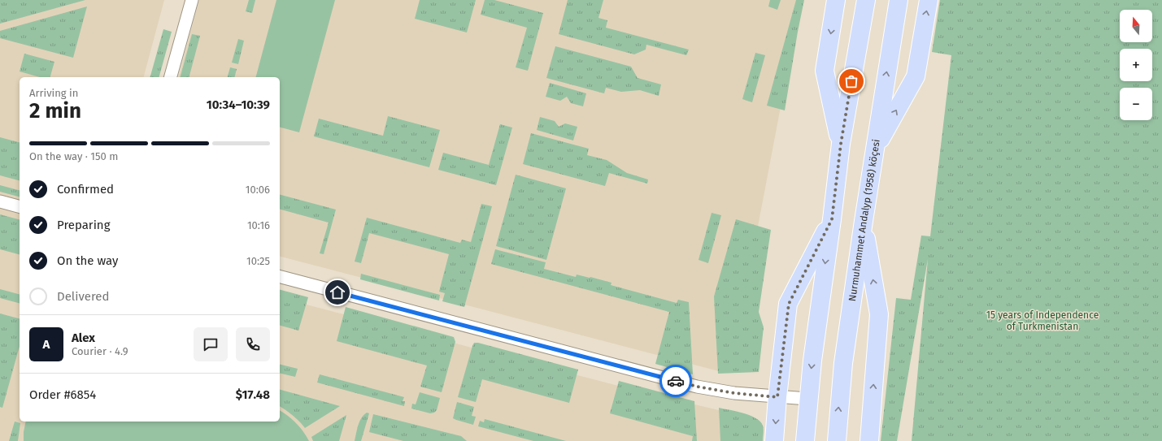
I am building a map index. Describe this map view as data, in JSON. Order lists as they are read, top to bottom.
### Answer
{
  "streets": {
    "main road": ["Nurmuhammet Andalyp (1958) köçesi"]
  },
  "parks": ["15 years of Independence of Turkmenistan"],
  "north": "top",
  "page": {
    "map_buttons": ["+", "−"],
    "heading": ["2 min", "Arriving in", "10:34–10:39"],
    "panel": [
      "Alex",
      "Courier · 4.9",
      "Order #6854",
      "$17.48"
    ],
    "bar": "On the way · 150 m",
    "list": [
      ["Confirmed", "10:06"],
      ["Preparing", "10:16"],
      ["On the way", "10:25"],
      "Delivered"
    ],
    "round": "A"
  }
}
